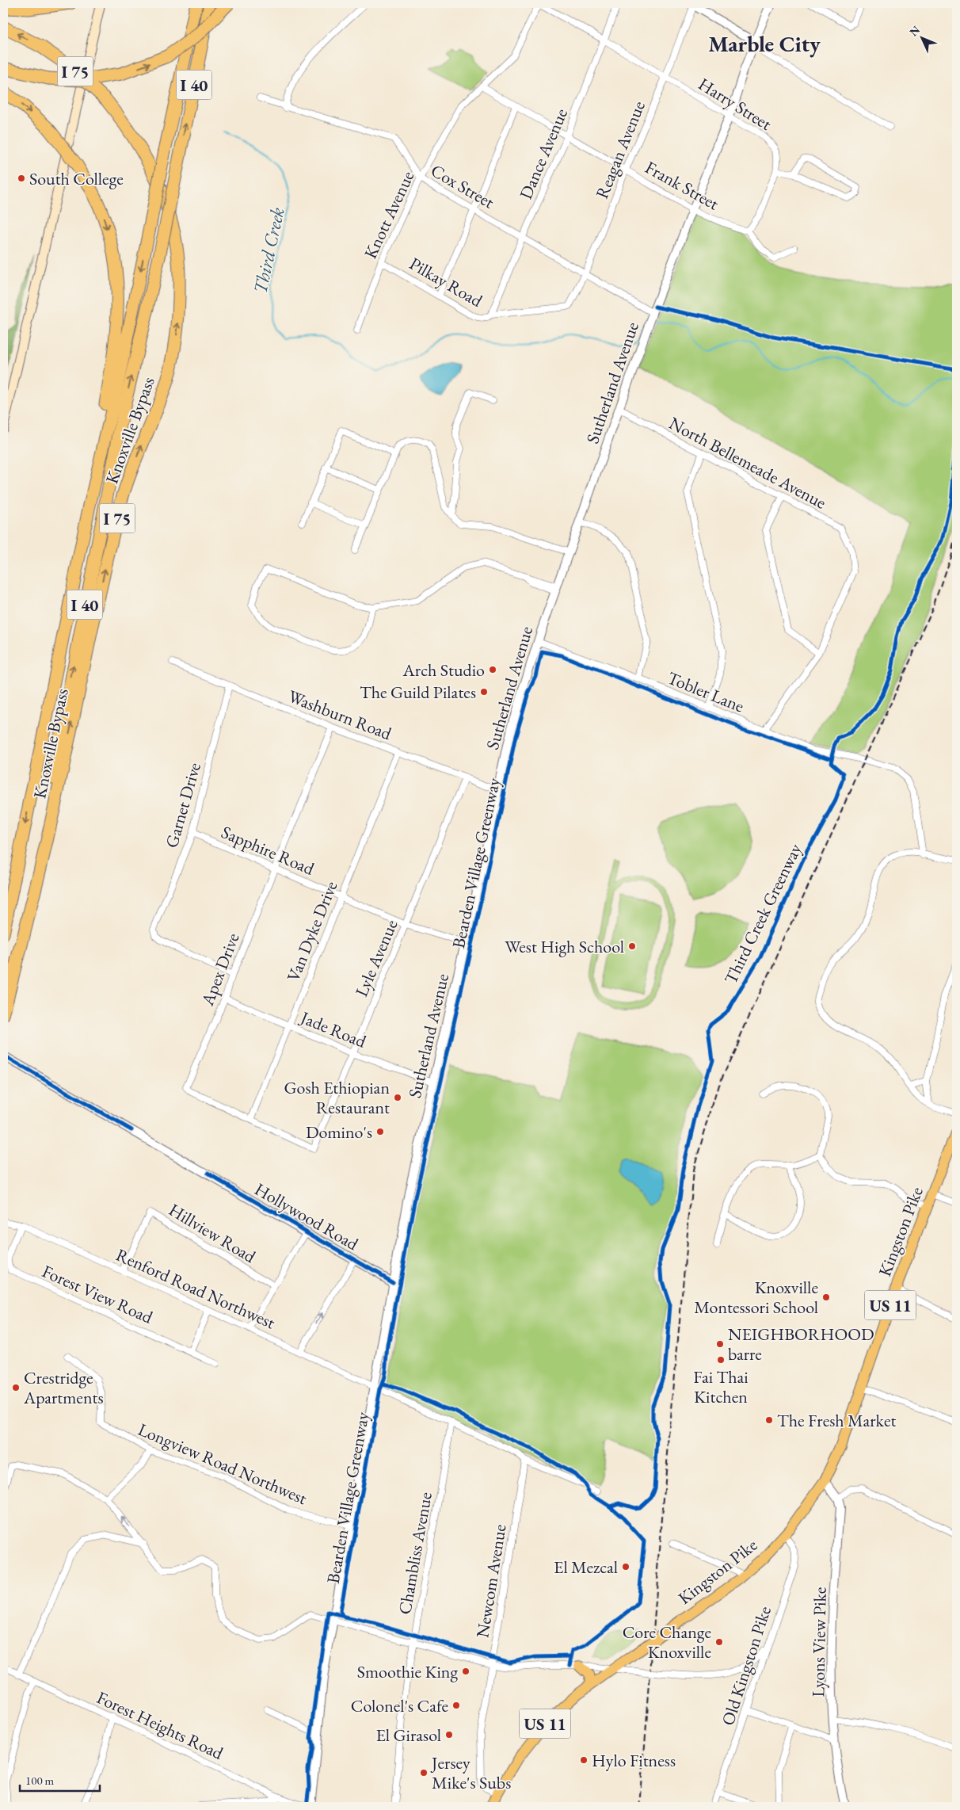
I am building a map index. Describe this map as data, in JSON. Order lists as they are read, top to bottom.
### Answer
{
  "streets": {
    "highway": ["I 75", "I 40", "Knoxville Bypass"],
    "main road": ["Kingston Pike", "US 11"],
    "street": [
      "Harry Street",
      "Reagan Avenue",
      "Dance Avenue",
      "Frank Street",
      "Cox Street",
      "Knott Avenue",
      "Pilkay Road",
      "Sutherland Avenue",
      "North Bellemeade Avenue",
      "Tobler Lane",
      "Washburn Road",
      "Garnet Drive",
      "Sapphire Road",
      "Van Dyke Drive",
      "Lyle Avenue",
      "Apex Drive",
      "Jade Road",
      "Hollywood Road",
      "Hillview Road",
      "Renford Road Northwest",
      "Forest View Road",
      "Longview Road Northwest",
      "Chambliss Avenue",
      "Newcom Avenue",
      "Lyons View Pike",
      "Old Kingston Pike",
      "Forest Heights Road"
    ],
    "cycle path": ["Bearden Village Greenway", "Third Creek Greenway"]
  },
  "crossings": [
    ["I 40", "Knoxville Bypass"],
    ["Harry Street", "Reagan Avenue"],
    ["Harry Street", "Dance Avenue"],
    ["Harry Street", "Knott Avenue"],
    ["Harry Street", "Sutherland Avenue"],
    ["Reagan Avenue", "Frank Street"],
    ["Reagan Avenue", "Cox Street"],
    ["Reagan Avenue", "Pilkay Road"],
    ["Dance Avenue", "Frank Street"],
    ["Dance Avenue", "Cox Street"],
    ["Dance Avenue", "Pilkay Road"],
    ["Frank Street", "Knott Avenue"],
    ["Frank Street", "Sutherland Avenue"],
    ["Cox Street", "Knott Avenue"],
    ["Cox Street", "Sutherland Avenue"],
    ["Knott Avenue", "Pilkay Road"],
    ["Sutherland Avenue", "North Bellemeade Avenue"],
    ["Sutherland Avenue", "Tobler Lane"],
    ["Sutherland Avenue", "Washburn Road"],
    ["Sutherland Avenue", "Sapphire Road"],
    ["Sutherland Avenue", "Jade Road"],
    ["Sutherland Avenue", "Hollywood Road"],
    ["Sutherland Avenue", "Renford Road Northwest"],
    ["Sutherland Avenue", "Longview Road Northwest"],
    ["North Bellemeade Avenue", "Tobler Lane"],
    ["Washburn Road", "Garnet Drive"],
    ["Washburn Road", "Van Dyke Drive"],
    ["Washburn Road", "Lyle Avenue"],
    ["Washburn Road", "Apex Drive"],
    ["Garnet Drive", "Sapphire Road"],
    ["Garnet Drive", "Apex Drive"],
    ["Sapphire Road", "Van Dyke Drive"],
    ["Sapphire Road", "Lyle Avenue"],
    ["Sapphire Road", "Apex Drive"],
    ["Van Dyke Drive", "Apex Drive"],
    ["Van Dyke Drive", "Jade Road"],
    ["Lyle Avenue", "Apex Drive"],
    ["Lyle Avenue", "Jade Road"],
    ["Apex Drive", "Jade Road"],
    ["Kingston Pike", "Newcom Avenue"],
    ["Kingston Pike", "Old Kingston Pike"],
    ["Hillview Road", "Renford Road Northwest"],
    ["Renford Road Northwest", "Forest View Road"],
    ["Renford Road Northwest", "Chambliss Avenue"],
    ["Renford Road Northwest", "Newcom Avenue"]
  ],
  "districts": ["Marble City"],
  "water": ["Third Creek"],
  "places": [
    "South College",
    "Arch Studio",
    "The Guild Pilates",
    "West High School",
    "Gosh Ethiopian Restaurant",
    "Domino's",
    "Knoxville Montessori School",
    "NEIGHBORHOOD barre",
    "Fai Thai Kitchen",
    "Crestridge Apartments",
    "The Fresh Market",
    "El Mezcal",
    "Core Change Knoxville",
    "Smoothie King",
    "Colonel's Cafe",
    "El Girasol",
    "Hylo Fitness",
    "Jersey Mike's Subs"
  ],
  "scale_bar": "100 m",
  "north": "top left"
}
